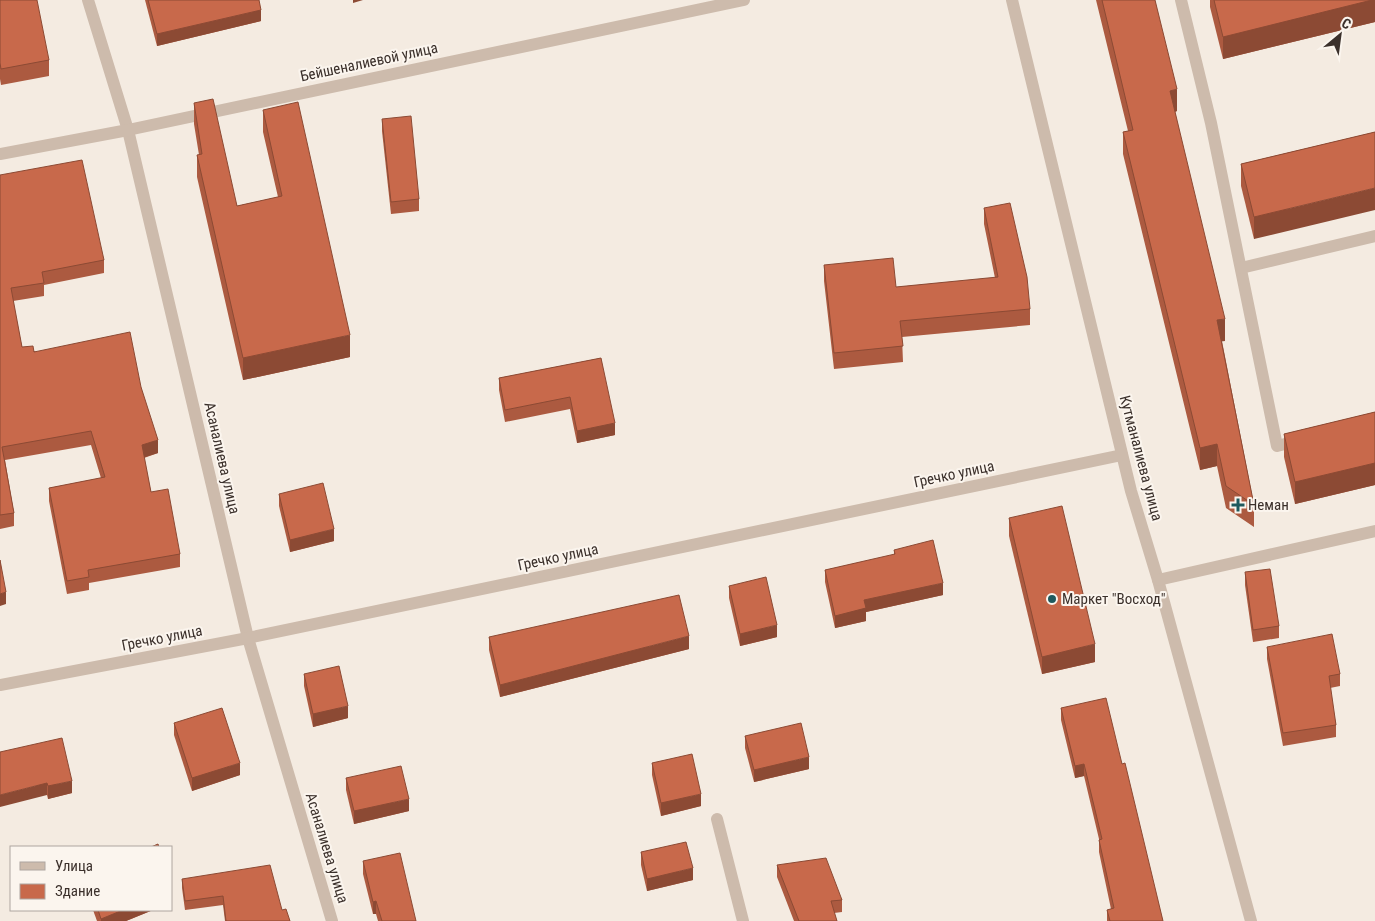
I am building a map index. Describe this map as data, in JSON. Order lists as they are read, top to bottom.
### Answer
{
  "streets": {
    "street": [
      "Бейшеналиевой улица",
      "Асаналиева улица",
      "Кутманалиева улица",
      "Гречко улица"
    ]
  },
  "crossings": [
    ["Бейшеналиевой улица", "Асаналиева улица"],
    ["Асаналиева улица", "Гречко улица"],
    ["Кутманалиева улица", "Гречко улица"]
  ],
  "places": {
    "health": ["Неман"],
    "other": ["Маркет \"Восход\""]
  },
  "legend": ["Улица", "Здание"],
  "north": "top right"
}
